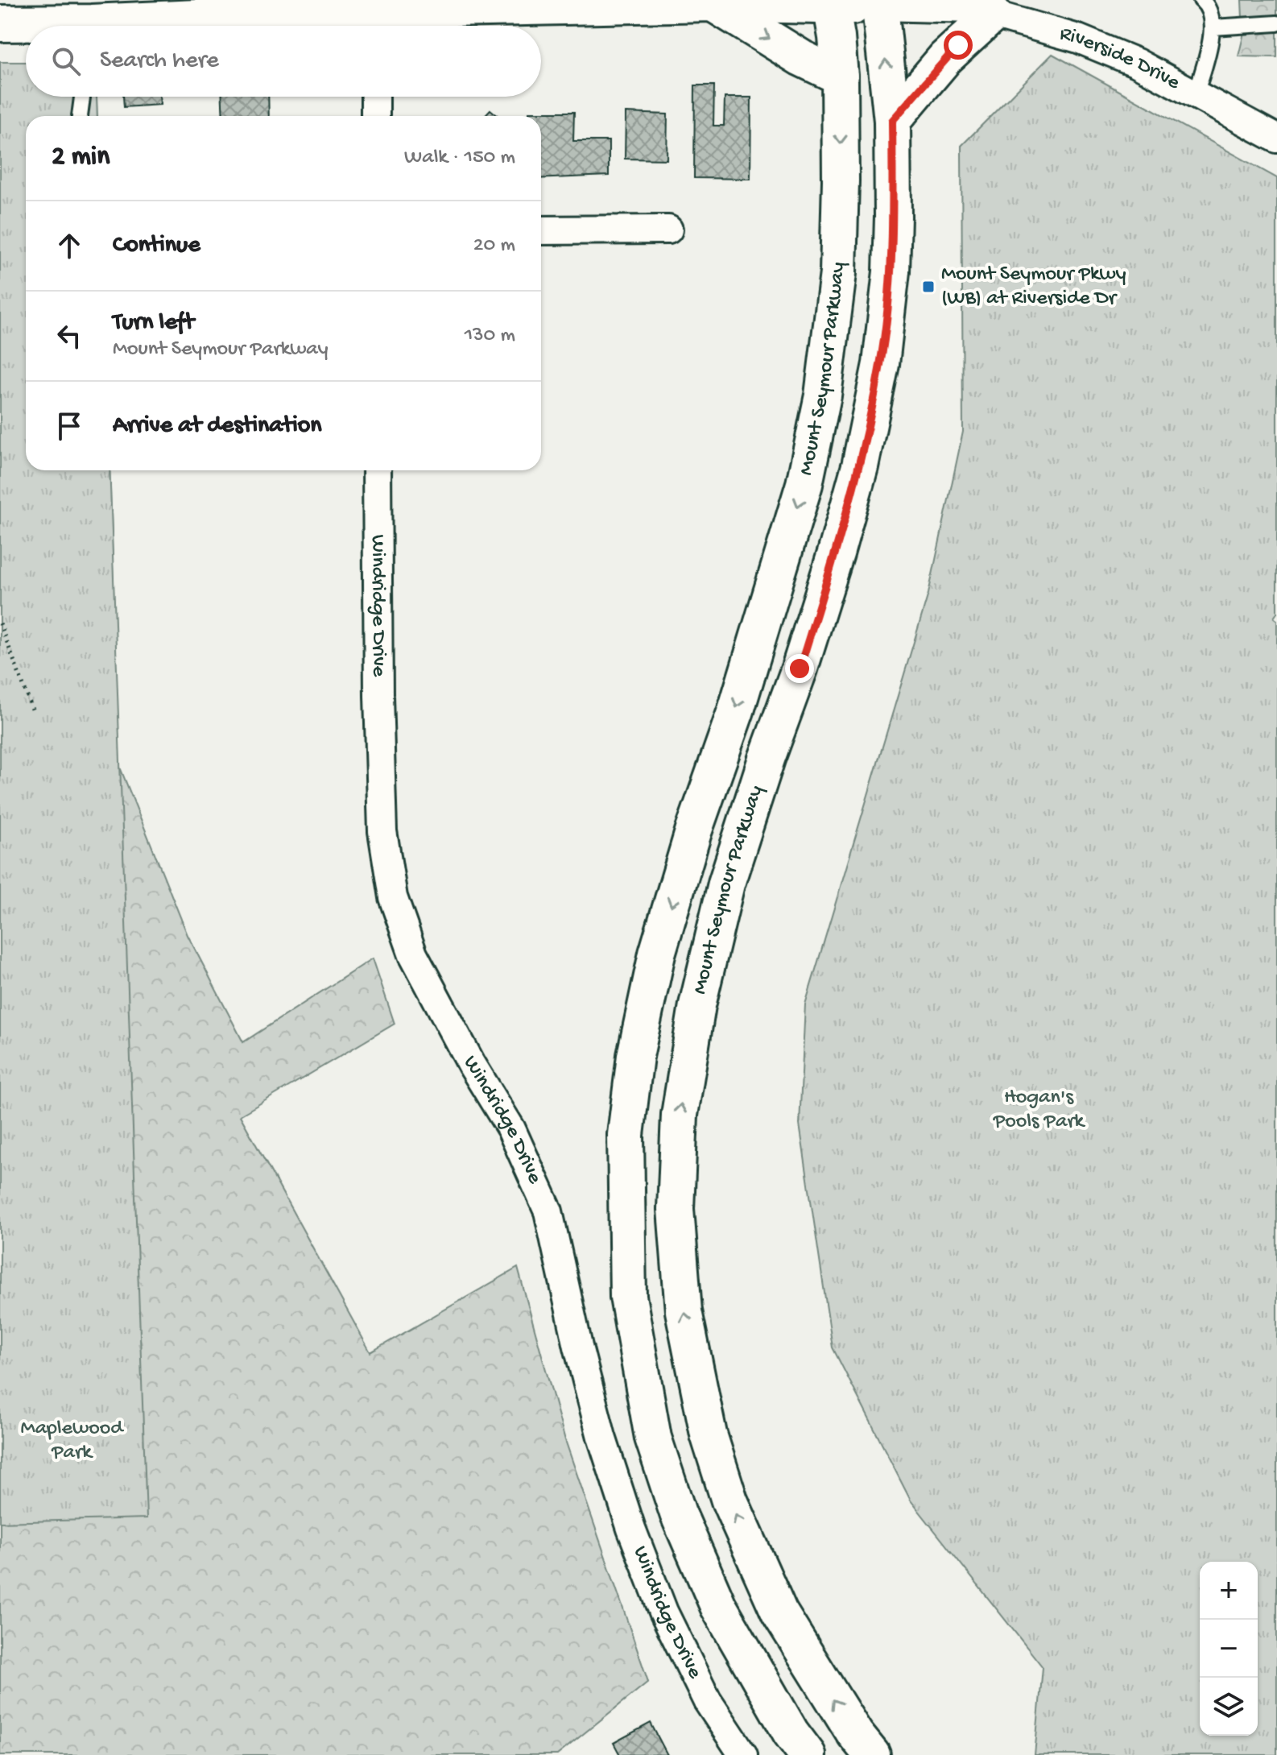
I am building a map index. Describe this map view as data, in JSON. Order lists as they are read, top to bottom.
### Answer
{
  "streets": {
    "main road": ["Riverside Drive", "Mount Seymour Parkway"],
    "street": ["Windridge Drive"]
  },
  "crossings": [
    ["Riverside Drive", "Mount Seymour Parkway"]
  ],
  "parks": ["Hogan's Pools Park", "Maplewood Park"],
  "places": {
    "transit": ["Mount Seymour Pkwy (WB) at Riverside Dr"]
  },
  "page": {
    "search": "Search here",
    "heading": ["2 min", "Walk · 150 m"],
    "list": [
      ["Continue", "20 m"],
      ["Turn left", "Mount Seymour Parkway", "130 m"],
      "Arrive at destination"
    ],
    "map_buttons": ["+", "−"]
  }
}
